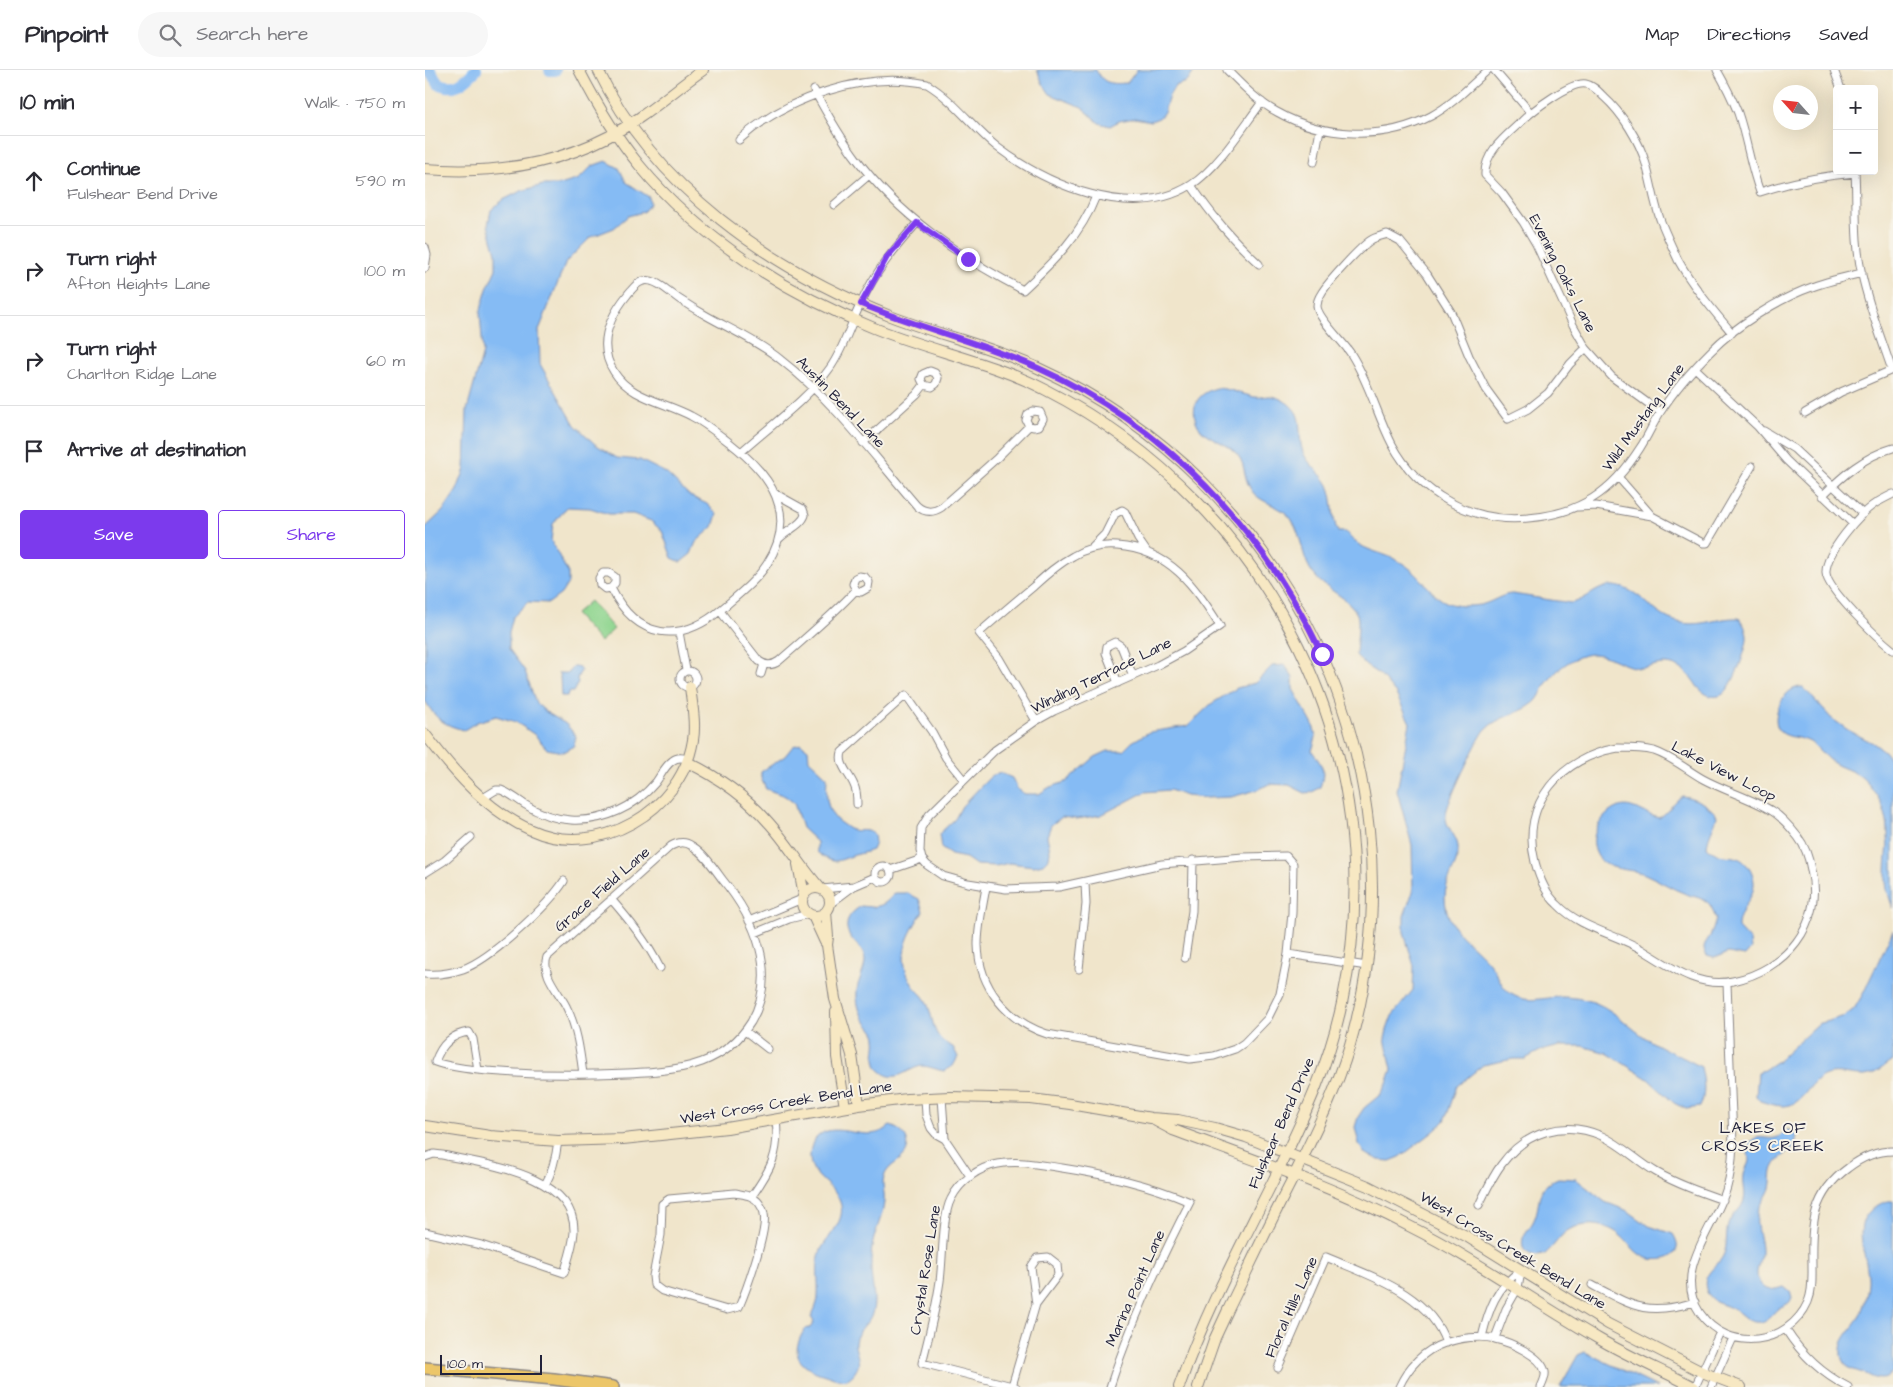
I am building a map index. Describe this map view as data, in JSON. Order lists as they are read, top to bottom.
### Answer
{
  "streets": {
    "main road": ["West Cross Creek Bend Lane", "Fulshear Bend Drive"],
    "street": [
      "Evening Oaks Lane",
      "Austin Bend Lane",
      "Wild Mustang Lane",
      "Winding Terrace Lane",
      "Lake View Loop",
      "Grace Field Lane",
      "Crystal Rose Lane",
      "Marina Point Lane",
      "Floral Hills Lane"
    ]
  },
  "crossings": [
    ["Evening Oaks Lane", "Wild Mustang Lane"],
    ["West Cross Creek Bend Lane", "Fulshear Bend Drive"],
    ["Crystal Rose Lane", "Marina Point Lane"]
  ],
  "districts": ["LAKES OF CROSS CREEK"],
  "scale_bar": "100 m",
  "north": "top left",
  "page": {
    "header": "Pinpoint",
    "search": "Search here",
    "nav": ["Map", "Directions", "Saved"],
    "heading": ["10 min", "Walk · 750 m"],
    "map_buttons": ["+", "−"],
    "list": [
      ["Continue", "Fulshear Bend Drive", "590 m"],
      ["Turn right", "Afton Heights Lane", "100 m"],
      ["Turn right", "Charlton Ridge Lane", "60 m"],
      "Arrive at destination"
    ],
    "buttons": ["Save", "Share"],
    "scale": "100 m"
  }
}
